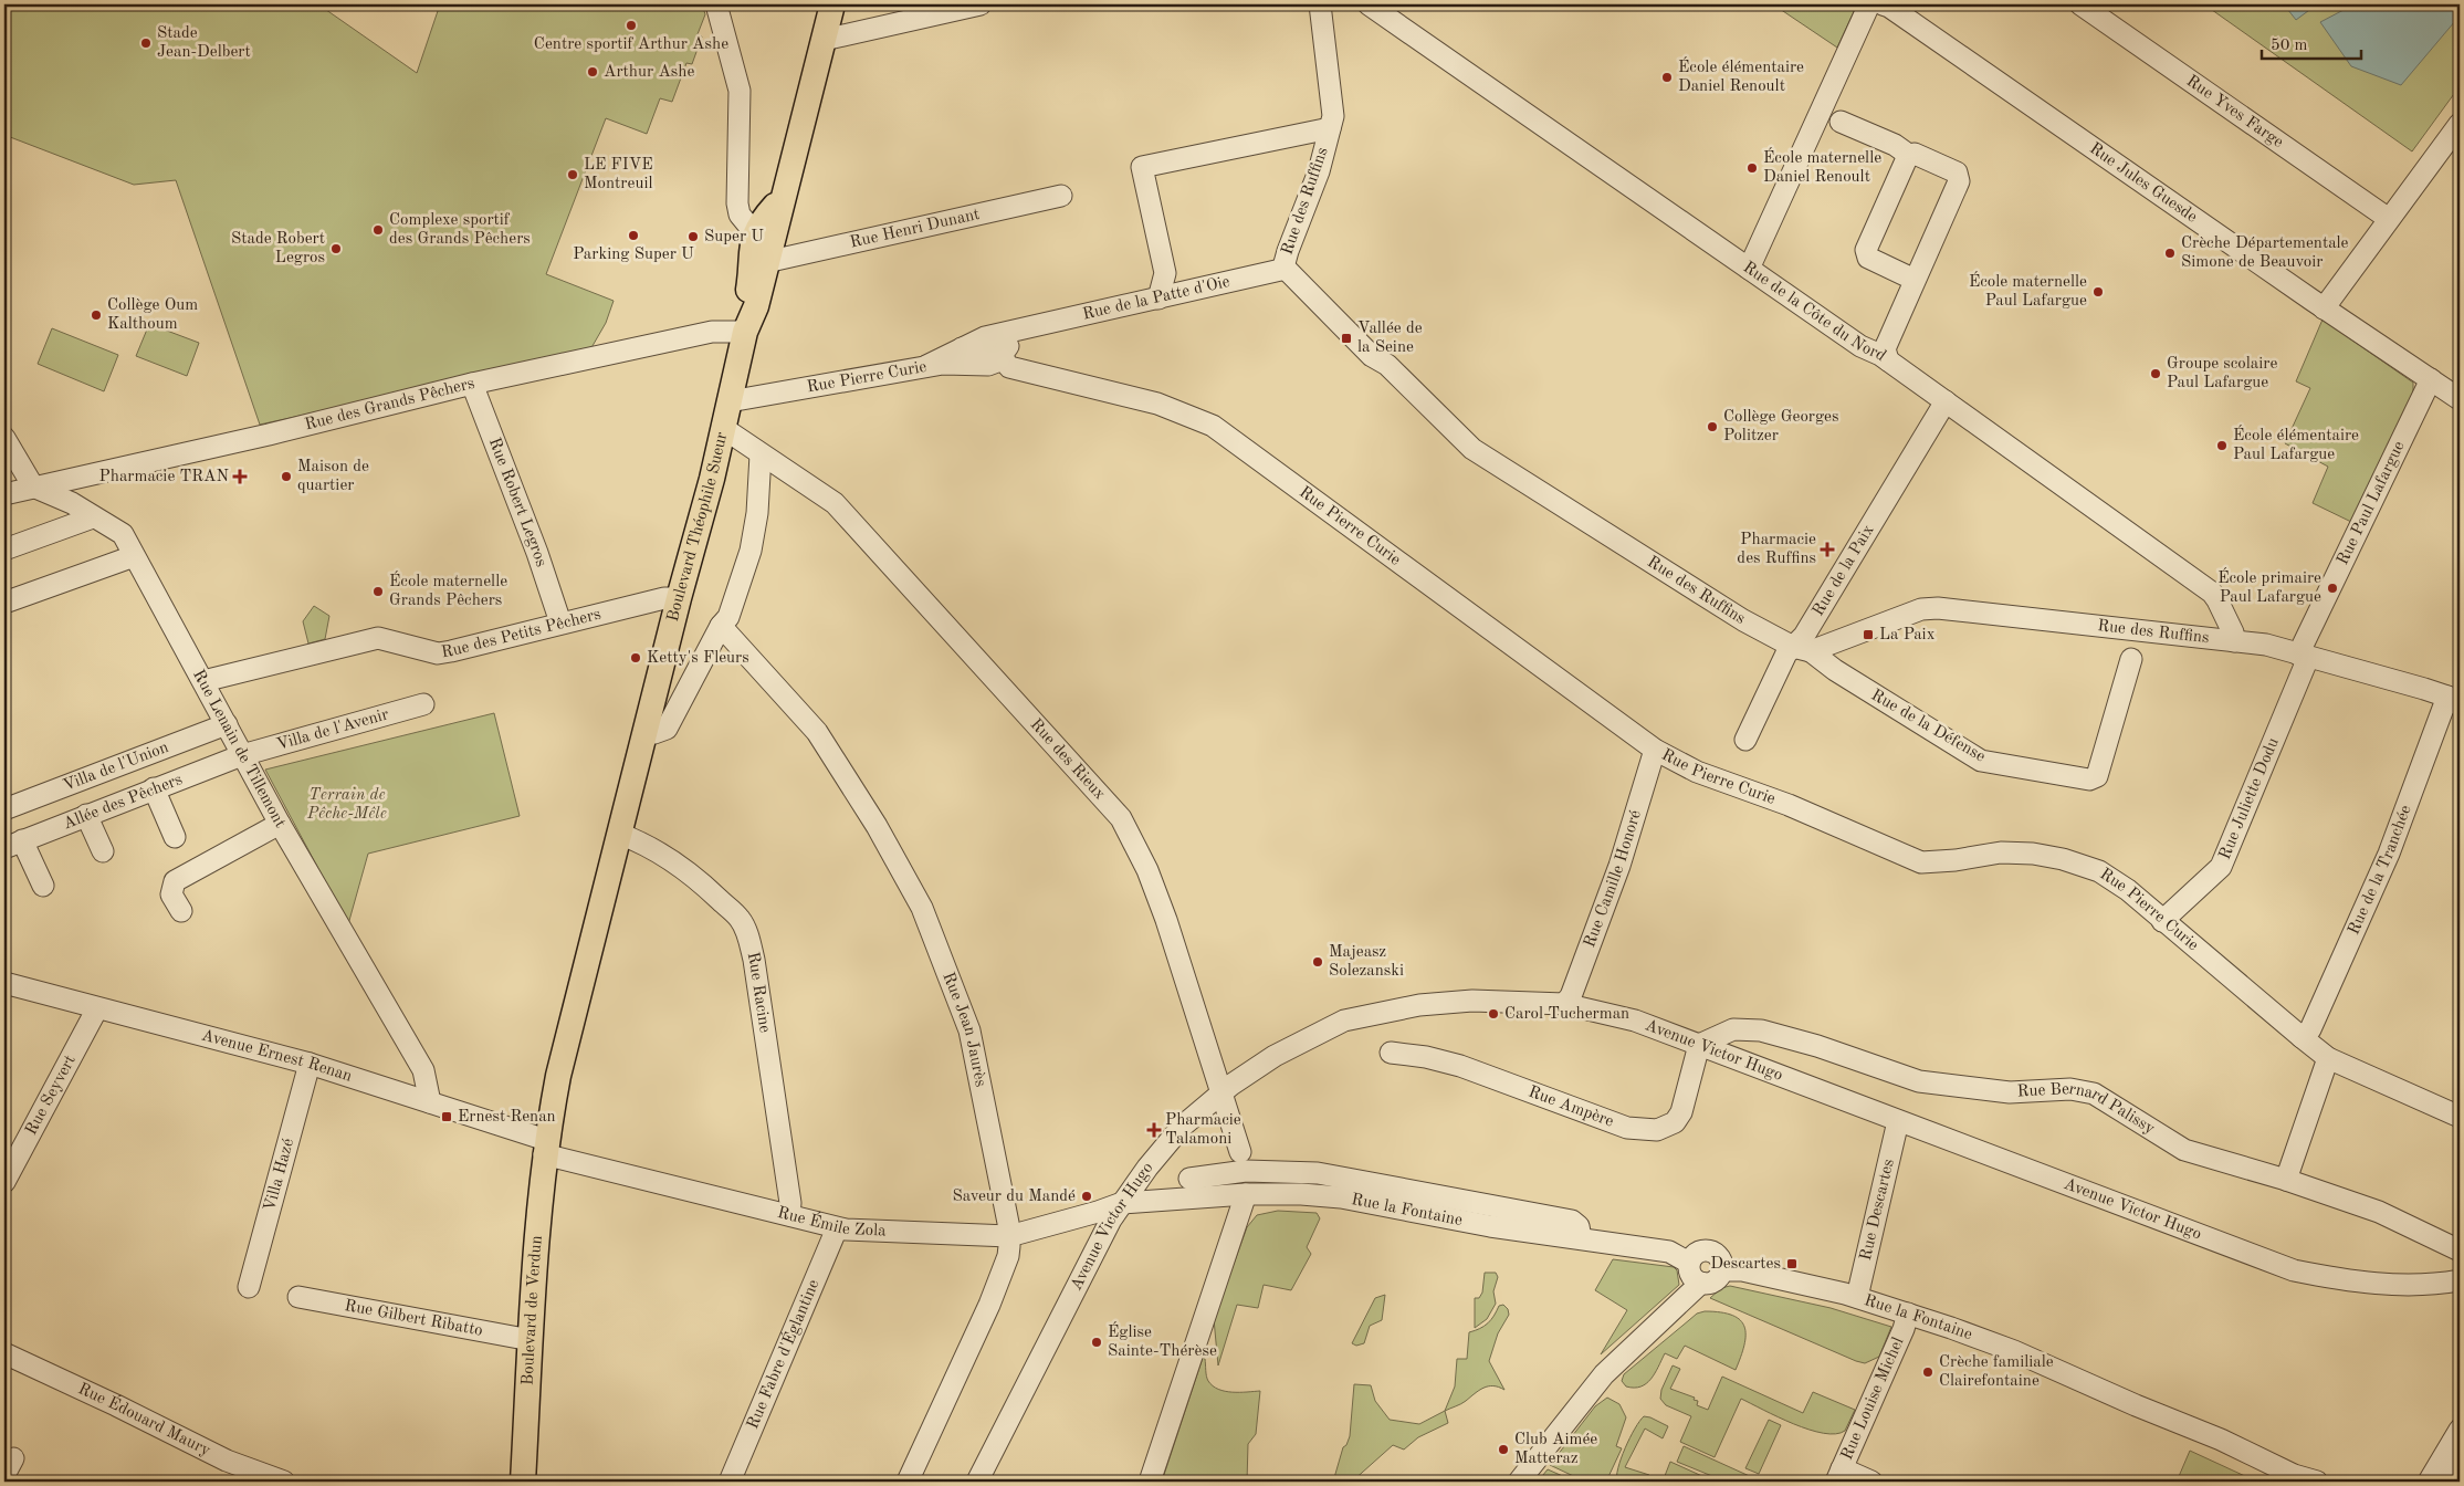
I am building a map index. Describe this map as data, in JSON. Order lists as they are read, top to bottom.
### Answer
{
  "streets": {
    "main road": ["Boulevard Théophile Sueur", "Boulevard de Verdun"],
    "street": [
      "Rue Yves Farge",
      "Rue Jules Guesde",
      "Rue des Ruffins",
      "Rue Henri Dunant",
      "Rue de la Patte d'Oie",
      "Rue de la Côte du Nord",
      "Rue Pierre Curie",
      "Rue des Grands Pêchers",
      "Rue Paul Lafargue",
      "Rue Robert Legros",
      "Rue de la Paix",
      "Rue des Petits Pêchers",
      "Rue de la Défense",
      "Villa de l'Avenir",
      "Rue Lenain de Tillemont",
      "Rue des Rieux",
      "Villa de l'Union",
      "Rue Juliette Dodu",
      "Allée des Pêchers",
      "Rue de la Tranchée",
      "Rue Camille Honoré",
      "Rue Racine",
      "Rue Jean Jaurès",
      "Avenue Victor Hugo",
      "Avenue Ernest Renan",
      "Rue Seyvert",
      "Rue Ampère",
      "Rue Bernard Palissy",
      "Villa Hazé",
      "Rue Descartes",
      "Rue la Fontaine",
      "Rue Émile Zola",
      "Rue Gilbert Ribatto",
      "Rue Fabre d'Églantine",
      "Rue Louise Michel",
      "Rue Édouard Maury"
    ]
  },
  "crossings": [
    ["Rue Jules Guesde", "Rue Paul Lafargue"],
    ["Rue des Ruffins", "Rue de la Patte d'Oie"],
    ["Rue des Ruffins", "Rue de la Côte du Nord"],
    ["Rue des Ruffins", "Rue Paul Lafargue"],
    ["Rue des Ruffins", "Rue de la Paix"],
    ["Rue des Ruffins", "Rue de la Défense"],
    ["Rue des Ruffins", "Rue Juliette Dodu"],
    ["Rue des Ruffins", "Rue de la Tranchée"],
    ["Rue Henri Dunant", "Boulevard Théophile Sueur"],
    ["Rue de la Patte d'Oie", "Rue Pierre Curie"],
    ["Rue de la Côte du Nord", "Rue de la Paix"],
    ["Rue Pierre Curie", "Boulevard Théophile Sueur"],
    ["Rue Pierre Curie", "Rue Juliette Dodu"],
    ["Rue Pierre Curie", "Rue de la Tranchée"],
    ["Rue Pierre Curie", "Rue Camille Honoré"],
    ["Rue des Grands Pêchers", "Rue Robert Legros"],
    ["Rue des Grands Pêchers", "Boulevard Théophile Sueur"],
    ["Rue des Grands Pêchers", "Rue Lenain de Tillemont"],
    ["Rue Paul Lafargue", "Rue Juliette Dodu"],
    ["Rue Robert Legros", "Rue des Petits Pêchers"],
    ["Boulevard Théophile Sueur", "Rue des Petits Pêchers"],
    ["Boulevard Théophile Sueur", "Rue des Rieux"],
    ["Boulevard Théophile Sueur", "Rue Racine"],
    ["Boulevard Théophile Sueur", "Boulevard de Verdun"],
    ["Rue de la Paix", "Rue de la Défense"],
    ["Rue des Petits Pêchers", "Rue Lenain de Tillemont"],
    ["Villa de l'Avenir", "Rue Lenain de Tillemont"],
    ["Villa de l'Avenir", "Allée des Pêchers"],
    ["Rue Lenain de Tillemont", "Villa de l'Union"],
    ["Rue Lenain de Tillemont", "Allée des Pêchers"],
    ["Rue Lenain de Tillemont", "Avenue Ernest Renan"],
    ["Rue des Rieux", "Avenue Victor Hugo"],
    ["Rue Camille Honoré", "Avenue Victor Hugo"],
    ["Rue Racine", "Rue Émile Zola"],
    ["Rue Racine", "Boulevard de Verdun"],
    ["Rue Jean Jaurès", "Rue Émile Zola"],
    ["Avenue Victor Hugo", "Rue Ampère"],
    ["Avenue Victor Hugo", "Rue Bernard Palissy"],
    ["Avenue Victor Hugo", "Rue Descartes"],
    ["Avenue Victor Hugo", "Rue la Fontaine"],
    ["Avenue Victor Hugo", "Rue Émile Zola"],
    ["Avenue Ernest Renan", "Rue Seyvert"],
    ["Avenue Ernest Renan", "Villa Hazé"],
    ["Avenue Ernest Renan", "Rue Émile Zola"],
    ["Avenue Ernest Renan", "Boulevard de Verdun"],
    ["Rue Ampère", "Rue Bernard Palissy"],
    ["Rue Descartes", "Rue la Fontaine"],
    ["Rue la Fontaine", "Rue Émile Zola"],
    ["Rue la Fontaine", "Rue Louise Michel"],
    ["Rue Émile Zola", "Boulevard de Verdun"],
    ["Rue Émile Zola", "Rue Fabre d'Églantine"],
    ["Boulevard de Verdun", "Rue Gilbert Ribatto"]
  ],
  "parks": ["Terrain de Pêche-Mêle"],
  "places": {
    "other": [
      "Centre sportif Arthur Ashe",
      "Stade Jean-Delbert",
      "Arthur Ashe",
      "École élémentaire Daniel Renoult",
      "École maternelle Daniel Renoult",
      "LE FIVE Montreuil",
      "Complexe sportif des Grands Pêchers",
      "Parking Super U",
      "Super U",
      "Stade Robert Legros",
      "Crèche Départementale Simone de Beauvoir",
      "École maternelle Paul Lafargue",
      "Collège Oum Kalthoum",
      "Groupe scolaire Paul Lafargue",
      "Collège Georges Politzer",
      "École élémentaire Paul Lafargue",
      "Maison de quartier",
      "École primaire Paul Lafargue",
      "École maternelle Grands Pêchers",
      "Ketty's Fleurs",
      "Majeasz Solezanski",
      "Carol Tucherman",
      "Saveur du Mandé",
      "Église Sainte-Thérèse",
      "Crèche familiale Clairefontaine",
      "Club Aimée Matteraz"
    ],
    "transit": [
      "Vallée de la Seine",
      "La Paix",
      "Ernest Renan",
      "Descartes"
    ],
    "health": ["Pharmacie TRAN", "Pharmacie des Ruffins", "Pharmacie Talamoni"]
  },
  "scale_bar": "50 m"
}
